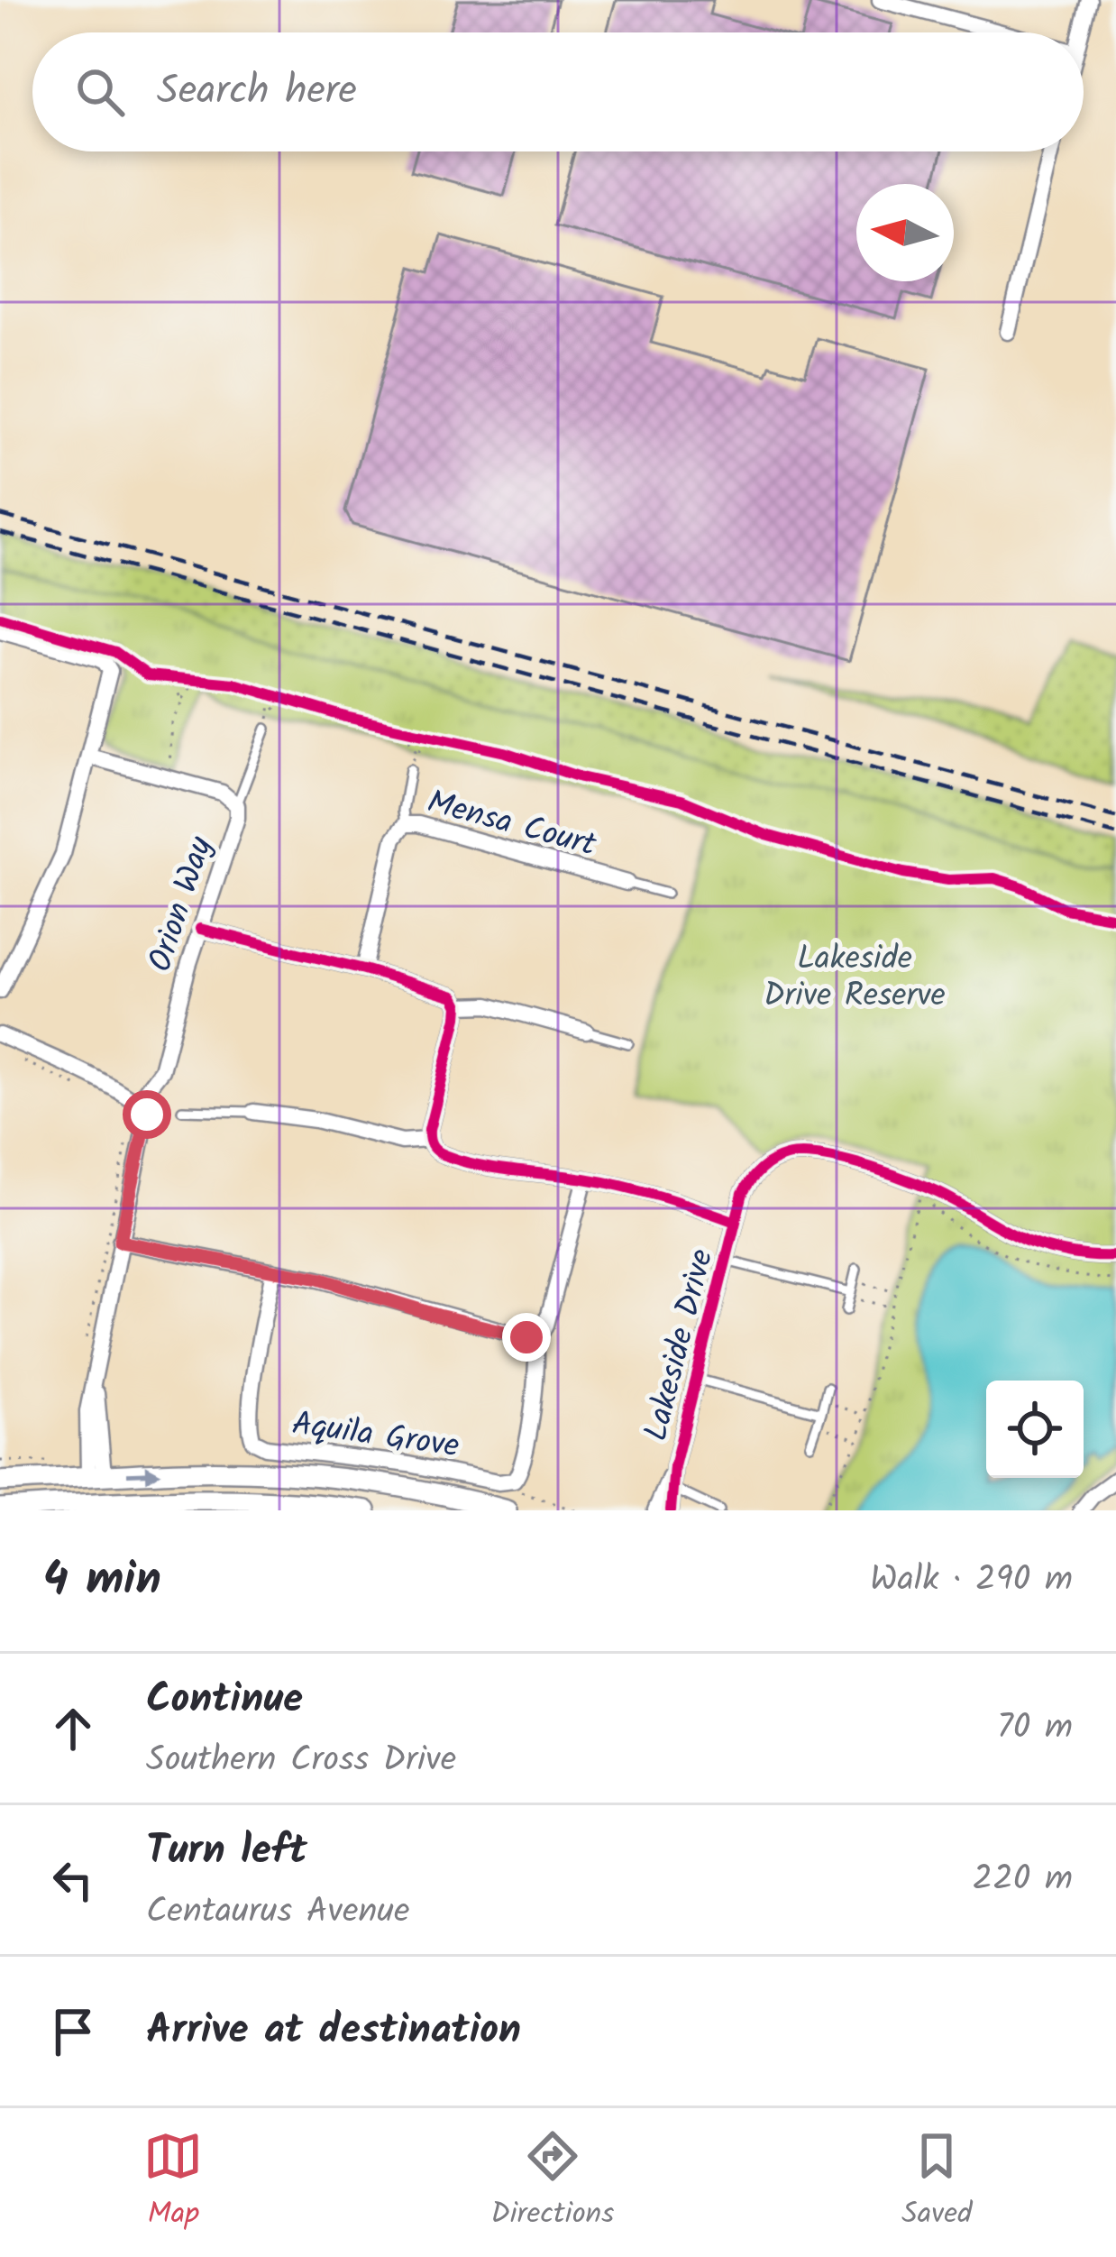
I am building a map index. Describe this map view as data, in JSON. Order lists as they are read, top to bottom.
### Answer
{
  "streets": {
    "street": [
      "Mensa Court",
      "Orion Way",
      "Lakeside Drive",
      "Aquila Grove"
    ]
  },
  "parks": ["Lakeside Drive Reserve"],
  "north": "left",
  "page": {
    "search": "Search here",
    "heading": ["4 min", "Walk · 290 m"],
    "list": [
      ["Continue", "Southern Cross Drive", "70 m"],
      ["Turn left", "Centaurus Avenue", "220 m"],
      "Arrive at destination"
    ],
    "nav": ["Map", "Directions", "Saved"]
  }
}
